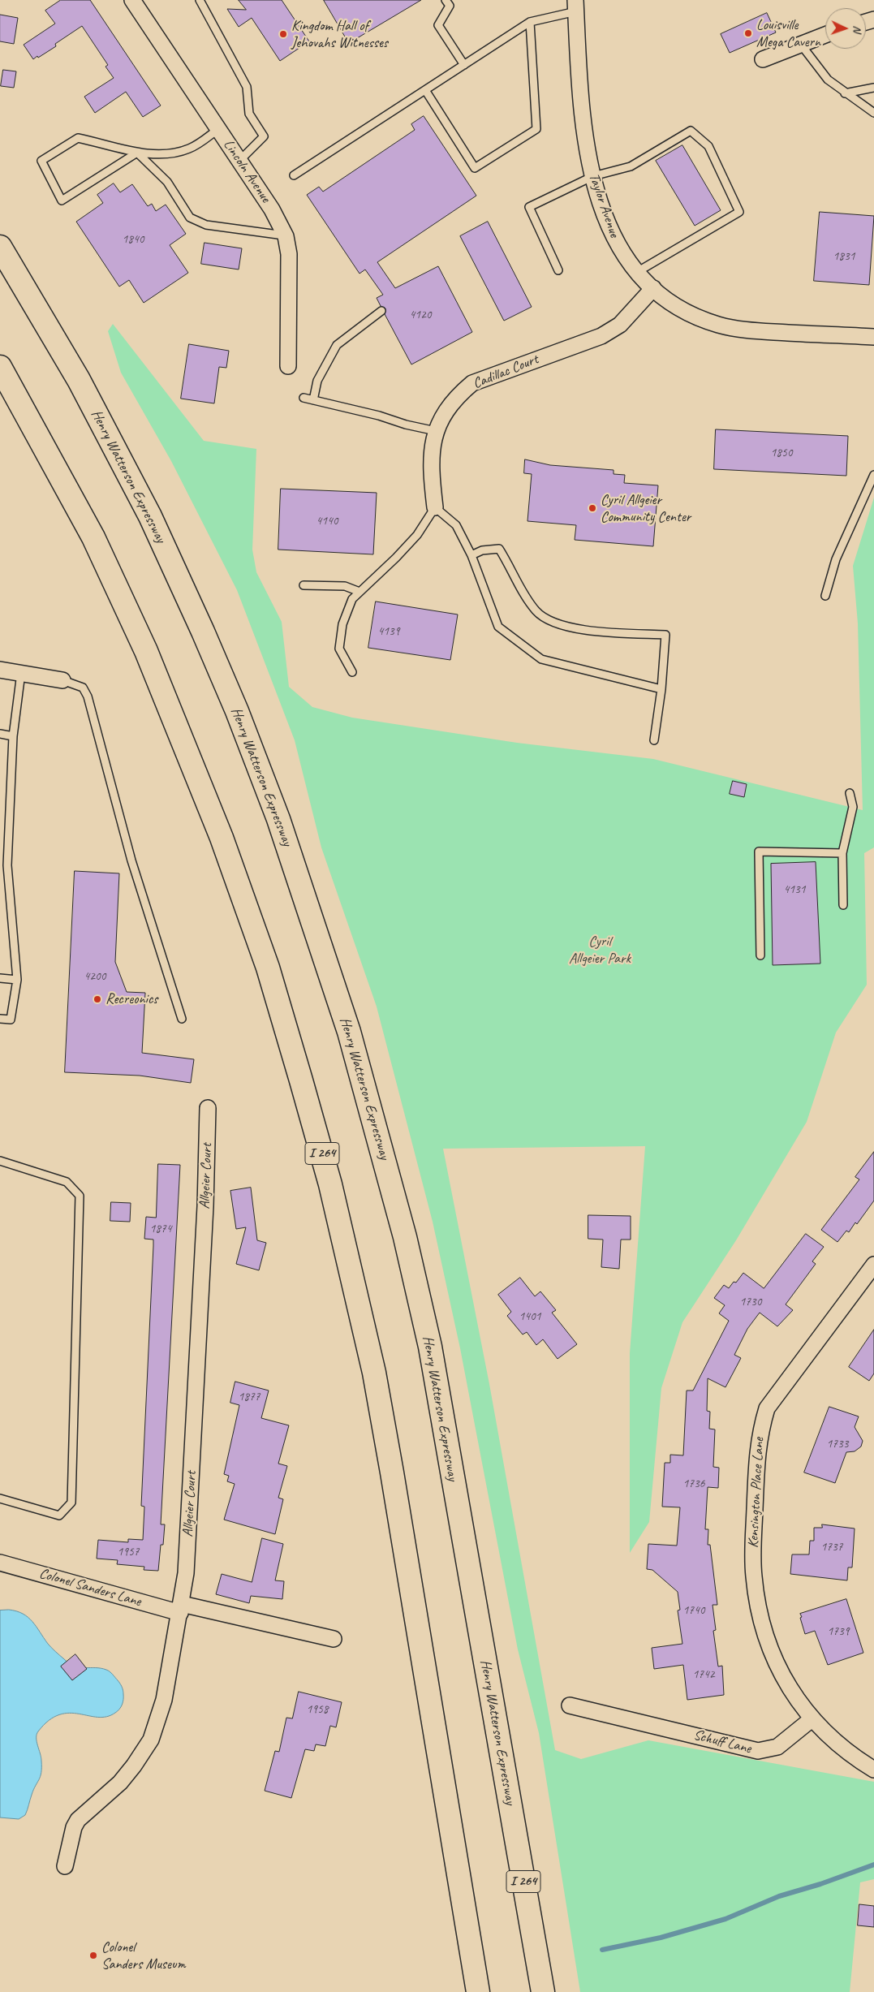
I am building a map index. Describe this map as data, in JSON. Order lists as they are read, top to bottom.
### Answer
{
  "streets": {
    "highway": ["Henry Watterson Expressway", "I 264"],
    "street": [
      "Lincoln Avenue",
      "Taylor Avenue",
      "Cadillac Court",
      "Allgeier Court",
      "Kensington Place Lane",
      "Colonel Sanders Lane",
      "Schuff Lane"
    ]
  },
  "crossings": [
    ["Taylor Avenue", "Cadillac Court"],
    ["Allgeier Court", "Colonel Sanders Lane"],
    ["Kensington Place Lane", "Schuff Lane"]
  ],
  "parks": ["Cyril Allgeier Park"],
  "places": [
    "Louisville Mega Cavern",
    "Kingdom Hall of Jehovahs Witnesses",
    "Cyril Allgeier Community Center",
    "Recreonics",
    "Colonel Sanders Museum"
  ],
  "house_numbers": [
    "1840",
    "1831",
    "4120",
    "1850",
    "4140",
    "4139",
    "4131",
    "4200",
    "1874",
    "1730",
    "1401",
    "1877",
    "1733",
    "1736",
    "1737",
    "1957",
    "1740",
    "1739",
    "1742",
    "1958"
  ],
  "north": "right"
}
